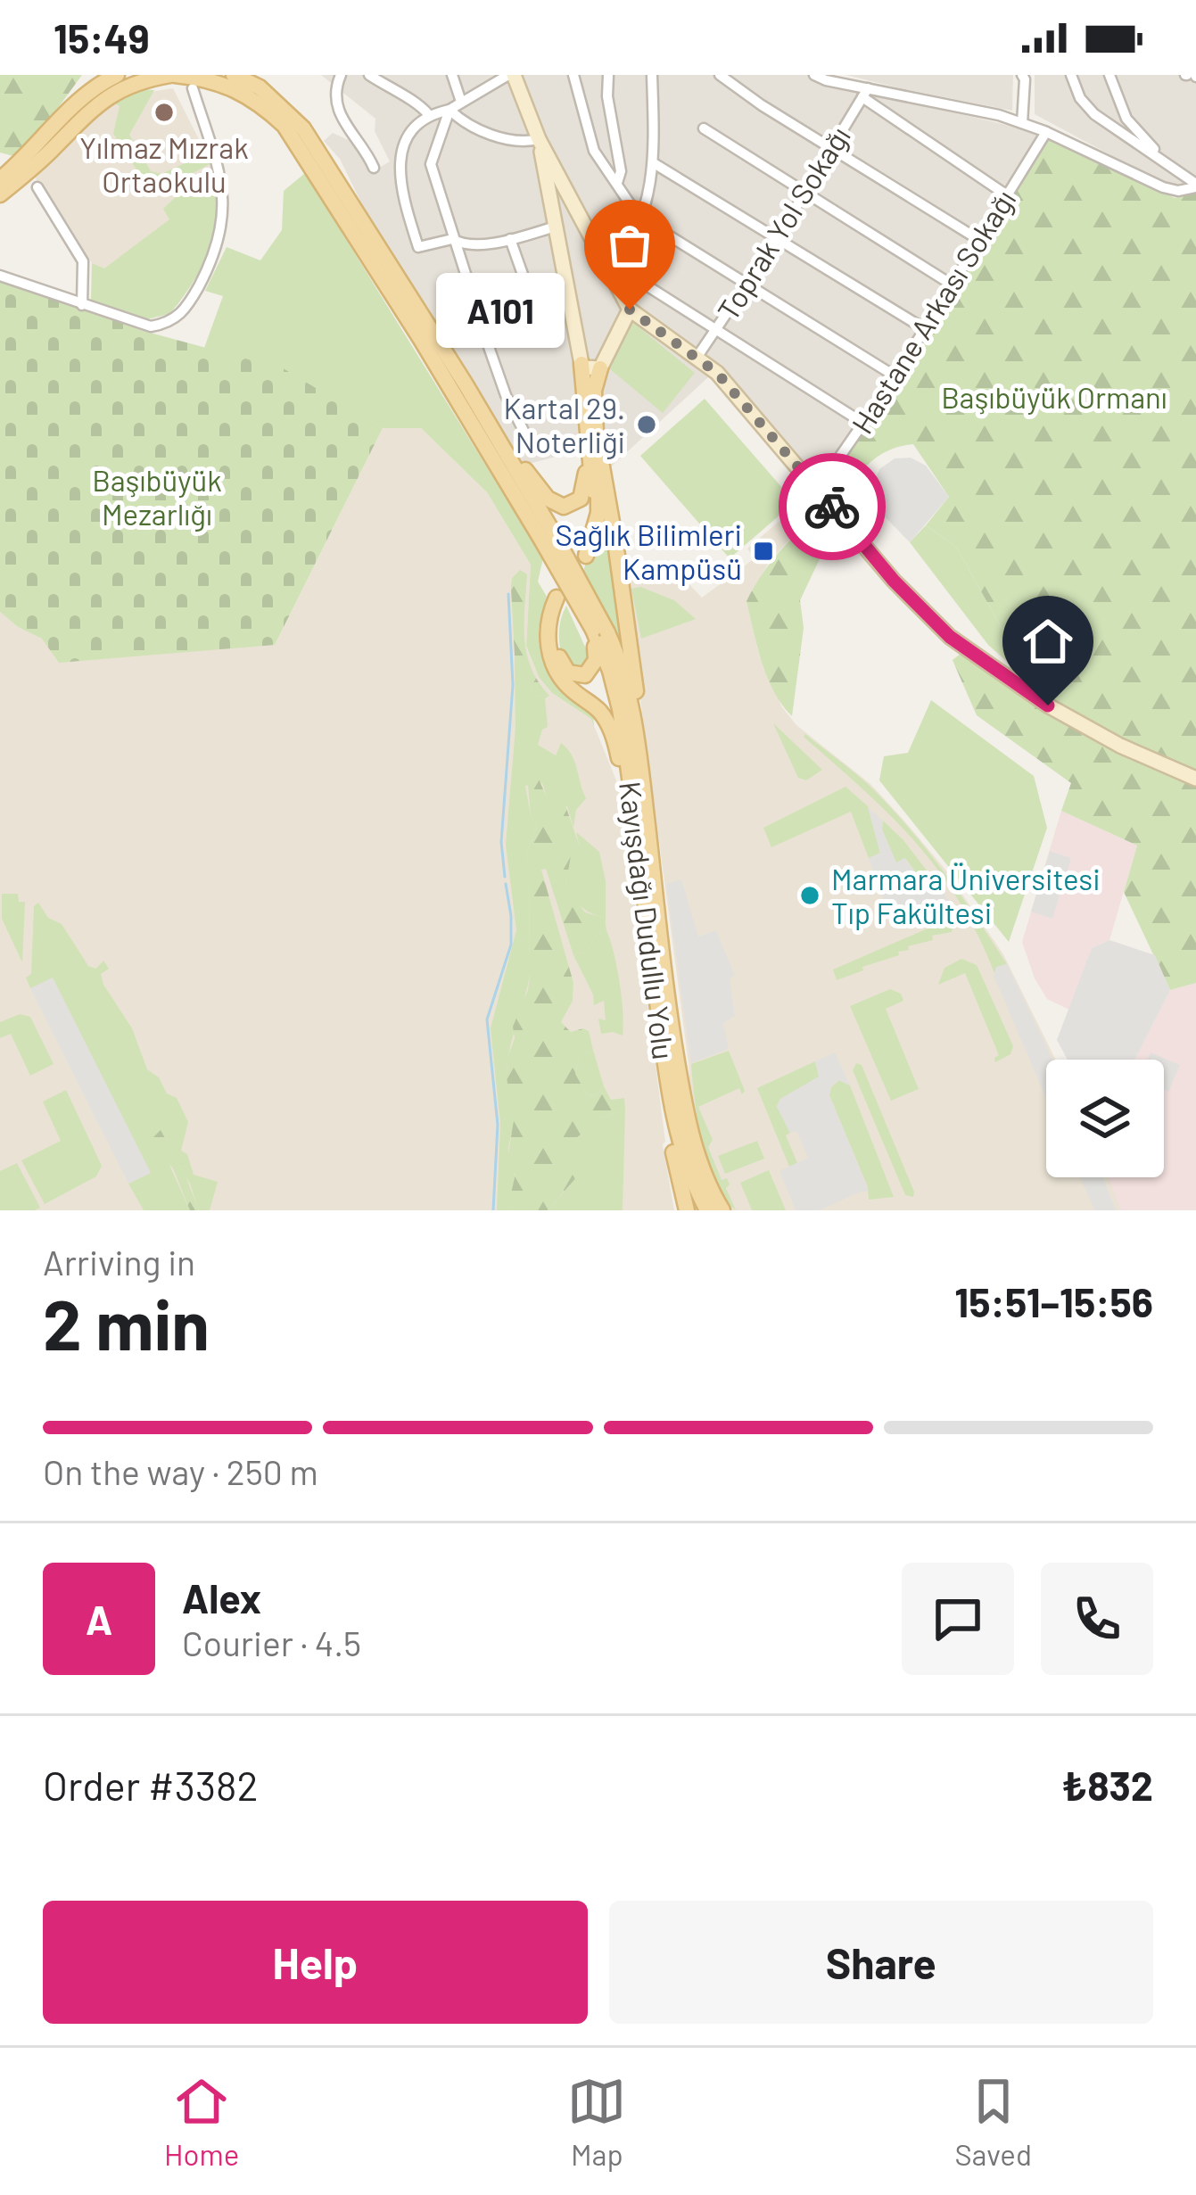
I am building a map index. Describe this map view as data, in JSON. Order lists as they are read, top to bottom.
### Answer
{
  "streets": {
    "main road": ["Kayışdağı Dudullu Yolu"],
    "street": ["Toprak Yol Sokağı", "Hastane Arkası Sokağı"]
  },
  "parks": ["Başıbüyük Ormanı", "Başıbüyük Mezarlığı"],
  "places": {
    "other": [
      "Yılmaz Mızrak Ortaokulu",
      "A101",
      "Kartal 29. Noterliği",
      "Marmara Üniversitesi Tıp Fakültesi"
    ],
    "transit": ["Sağlık Bilimleri Kampüsü"]
  },
  "page": {
    "status": "15:49",
    "bubble": "A101",
    "heading": ["2 min", "Arriving in", "15:51–15:56"],
    "panel": [
      "Alex",
      "Courier · 4.5",
      "Order #3382",
      "₺832"
    ],
    "bar": "On the way · 250 m",
    "round": "A",
    "buttons": ["Help", "Share"],
    "tabs": ["Home", "Map", "Saved"]
  }
}
